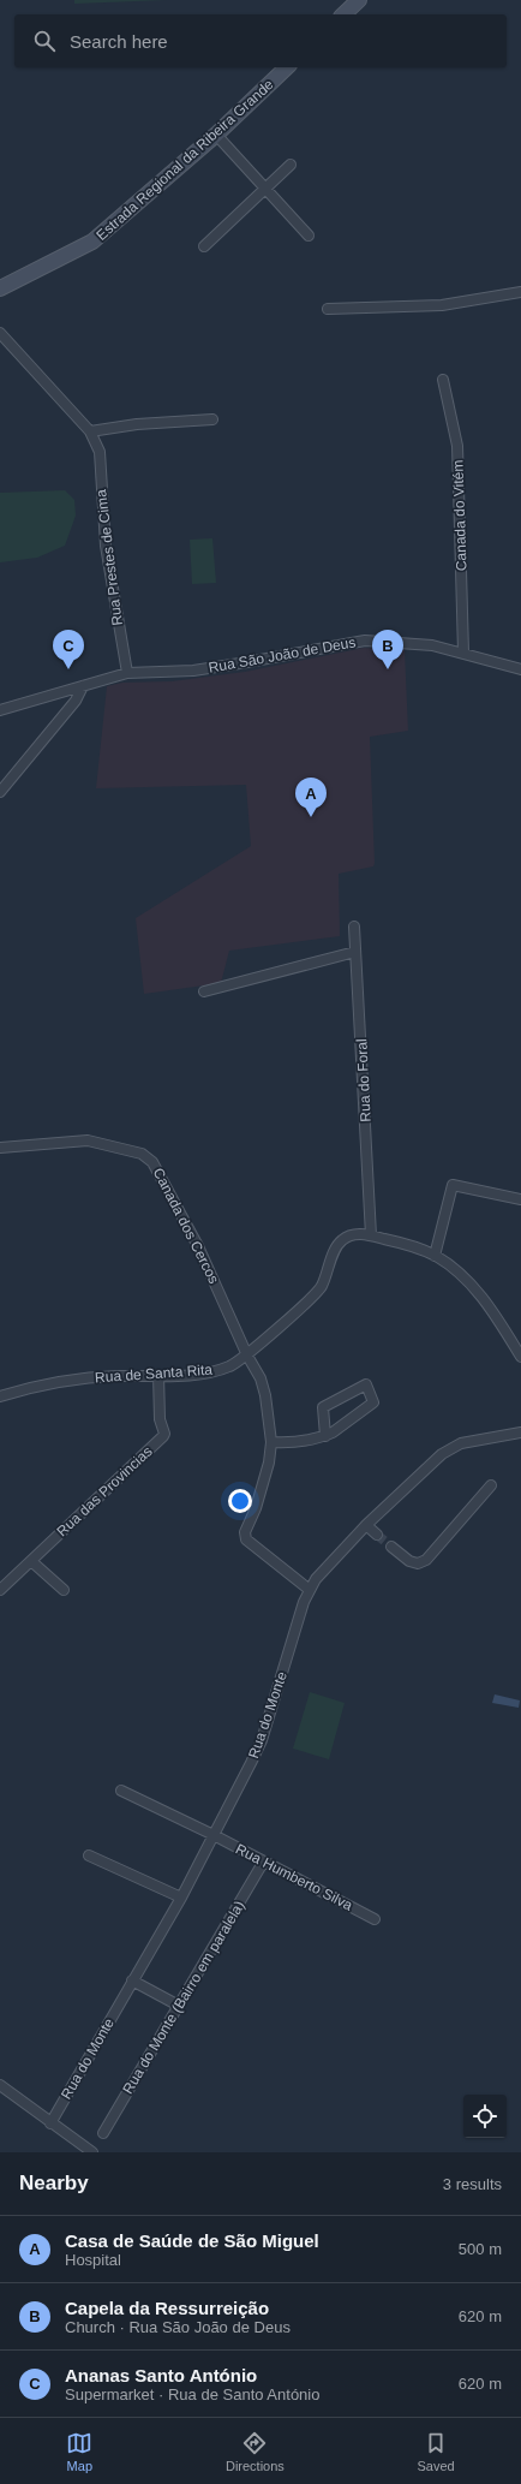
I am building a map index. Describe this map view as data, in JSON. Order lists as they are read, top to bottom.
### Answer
{
  "streets": {
    "main road": ["Estrada Regional da Ribeira Grande"],
    "street": [
      "Canada do Vitém",
      "Rua Prestes de Cima",
      "Rua São João de Deus",
      "Rua do Foral",
      "Canada dos Cercos",
      "Rua de Santa Rita",
      "Rua das Provincias",
      "Rua do Monte",
      "Rua Humberto Silva",
      "Rua do Monte (Bairro em paralela)"
    ]
  },
  "crossings": [
    ["Canada do Vitém", "Rua São João de Deus"],
    ["Rua Prestes de Cima", "Rua São João de Deus"],
    ["Rua do Foral", "Rua de Santa Rita"],
    ["Canada dos Cercos", "Rua de Santa Rita"],
    ["Canada dos Cercos", "Rua do Monte"],
    ["Rua de Santa Rita", "Rua das Provincias"],
    ["Rua do Monte", "Rua Humberto Silva"],
    ["Rua Humberto Silva", "Rua do Monte (Bairro em paralela)"]
  ],
  "page": {
    "search": "Search here",
    "pins": ["B", "C", "A"],
    "heading": ["Nearby", "3 results"],
    "list": [
      {
        "mark": "A",
        "name": "Casa de Saúde de São Miguel",
        "note": "Hospital",
        "value": "500 m"
      },
      {
        "mark": "B",
        "name": "Capela da Ressurreição",
        "note": "Church · Rua São João de Deus",
        "value": "620 m"
      },
      {
        "mark": "C",
        "name": "Ananas Santo António",
        "note": "Supermarket · Rua de Santo António",
        "value": "620 m"
      }
    ],
    "nav": ["Map", "Directions", "Saved"]
  }
}
